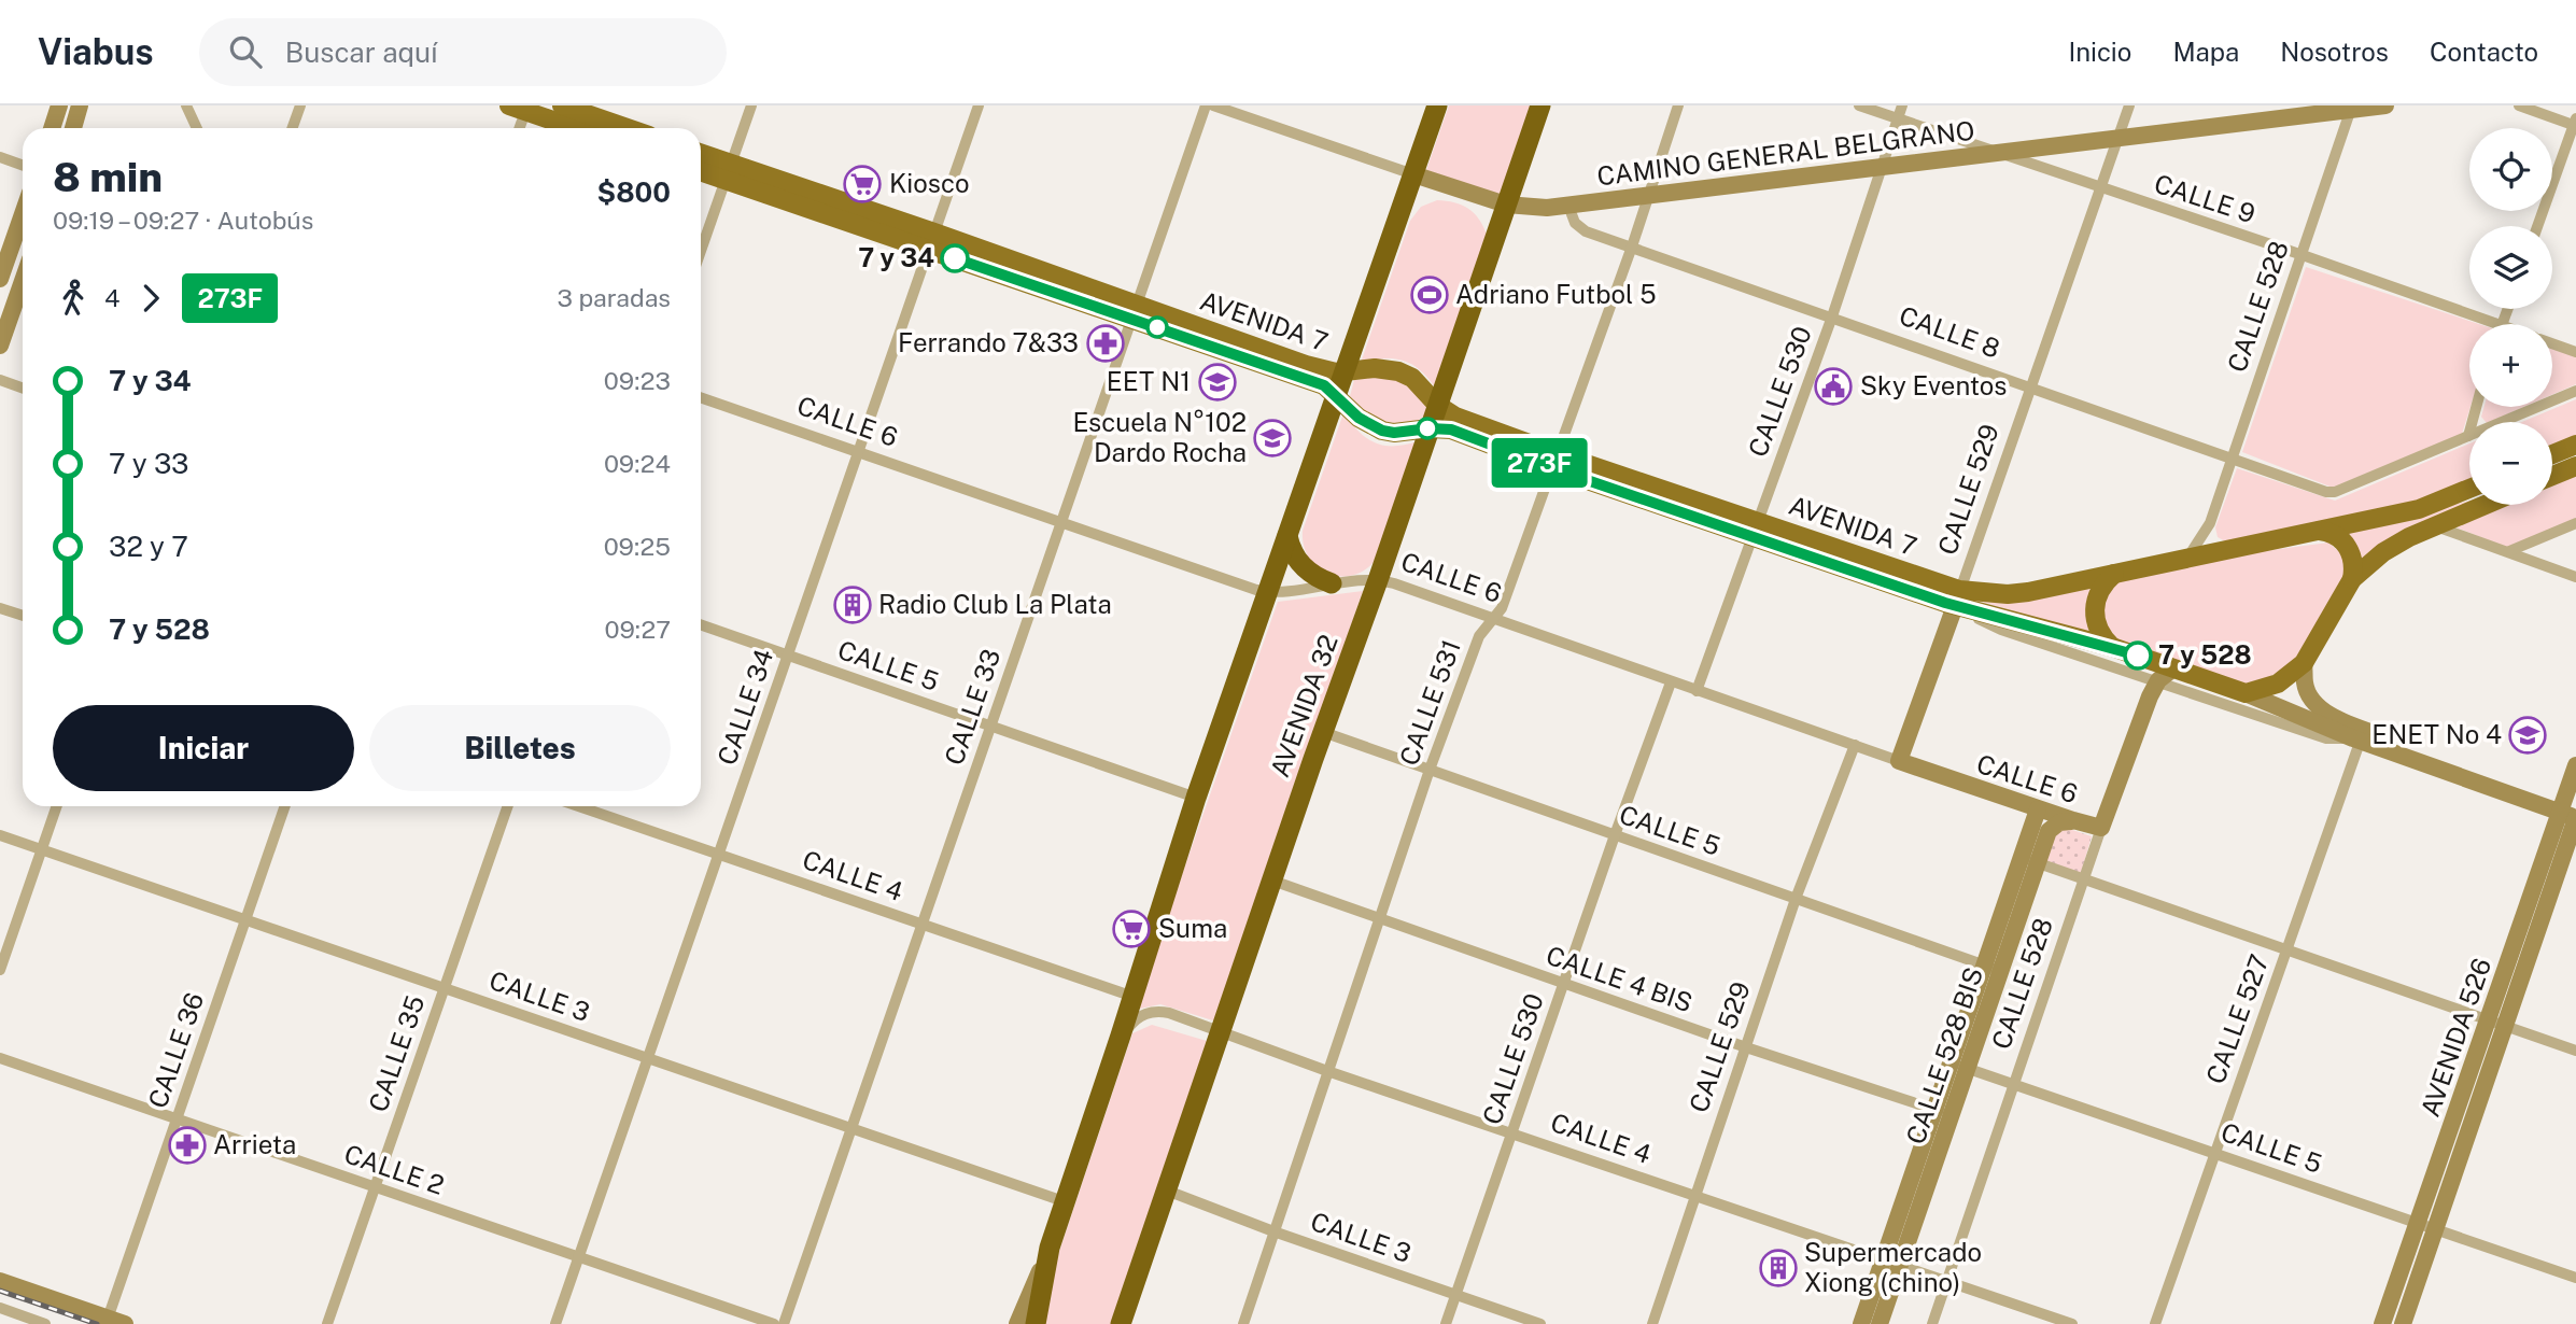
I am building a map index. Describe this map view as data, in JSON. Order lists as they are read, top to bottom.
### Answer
{
  "streets": {
    "highway": ["AVENIDA 32"],
    "main road": ["AVENIDA 7"],
    "street": [
      "CAMINO GENERAL BELGRANO",
      "CALLE 9",
      "CALLE 528",
      "CALLE 8",
      "CALLE 530",
      "CALLE 6",
      "CALLE 529",
      "CALLE 5",
      "CALLE 531",
      "CALLE 34",
      "CALLE 33",
      "CALLE 4",
      "CALLE 4 BIS",
      "CALLE 3",
      "CALLE 527",
      "AVENIDA 526",
      "CALLE 36",
      "CALLE 35",
      "CALLE 528 BIS",
      "CALLE 2"
    ]
  },
  "crossings": [
    ["CAMINO GENERAL BELGRANO", "CALLE 9"],
    ["CAMINO GENERAL BELGRANO", "CALLE 528"],
    ["CAMINO GENERAL BELGRANO", "CALLE 8"],
    ["CAMINO GENERAL BELGRANO", "CALLE 530"],
    ["CAMINO GENERAL BELGRANO", "CALLE 529"],
    ["CAMINO GENERAL BELGRANO", "CALLE 531"],
    ["CAMINO GENERAL BELGRANO", "AVENIDA 32"],
    ["CALLE 9", "CALLE 528"],
    ["CALLE 9", "CALLE 530"],
    ["CALLE 9", "CALLE 529"],
    ["CALLE 528", "AVENIDA 7"],
    ["CALLE 528", "CALLE 8"],
    ["CALLE 528", "CALLE 6"],
    ["CALLE 528", "CALLE 5"],
    ["CALLE 528", "CALLE 4"],
    ["AVENIDA 7", "CALLE 530"],
    ["AVENIDA 7", "CALLE 529"],
    ["AVENIDA 7", "CALLE 531"],
    ["AVENIDA 7", "AVENIDA 32"],
    ["AVENIDA 7", "CALLE 34"],
    ["AVENIDA 7", "CALLE 33"],
    ["AVENIDA 7", "CALLE 527"],
    ["AVENIDA 7", "AVENIDA 526"],
    ["CALLE 8", "CALLE 530"],
    ["CALLE 8", "CALLE 529"],
    ["CALLE 8", "CALLE 531"],
    ["CALLE 530", "CALLE 6"],
    ["CALLE 530", "CALLE 5"],
    ["CALLE 530", "CALLE 4"],
    ["CALLE 530", "CALLE 4 BIS"],
    ["CALLE 530", "CALLE 3"],
    ["CALLE 6", "CALLE 529"],
    ["CALLE 6", "CALLE 531"],
    ["CALLE 6", "AVENIDA 32"],
    ["CALLE 6", "CALLE 34"],
    ["CALLE 6", "CALLE 33"],
    ["CALLE 6", "CALLE 528 BIS"],
    ["CALLE 529", "CALLE 5"],
    ["CALLE 529", "CALLE 4"],
    ["CALLE 529", "CALLE 4 BIS"],
    ["CALLE 5", "CALLE 531"],
    ["CALLE 5", "AVENIDA 32"],
    ["CALLE 5", "CALLE 34"],
    ["CALLE 5", "CALLE 33"],
    ["CALLE 5", "CALLE 527"],
    ["CALLE 5", "AVENIDA 526"],
    ["CALLE 5", "CALLE 528 BIS"],
    ["CALLE 531", "CALLE 4"],
    ["CALLE 531", "CALLE 4 BIS"],
    ["CALLE 531", "CALLE 3"],
    ["AVENIDA 32", "CALLE 4"],
    ["AVENIDA 32", "CALLE 4 BIS"],
    ["AVENIDA 32", "CALLE 3"],
    ["CALLE 34", "CALLE 4"],
    ["CALLE 34", "CALLE 3"],
    ["CALLE 34", "CALLE 2"],
    ["CALLE 33", "CALLE 4"],
    ["CALLE 33", "CALLE 3"],
    ["CALLE 4", "CALLE 528 BIS"],
    ["CALLE 4 BIS", "CALLE 528 BIS"],
    ["CALLE 3", "CALLE 36"],
    ["CALLE 3", "CALLE 35"],
    ["CALLE 36", "CALLE 2"],
    ["CALLE 35", "CALLE 2"]
  ],
  "places": {
    "supermarket": ["Kiosco", "Suma"],
    "other": ["7 y 34", "7 y 528"],
    "sports": ["Adriano Futbol 5"],
    "pharmacy": ["Ferrando 7&33", "Arrieta"],
    "school or university": ["EET N1", "Escuela N°102 Dardo Rocha", "ENET No 4"],
    "public building": ["Sky Eventos"],
    "building": ["Radio Club La Plata", "Supermercado Xiong (chino)"]
  },
  "lines": ["bus line 273F"],
  "page": {
    "header": "Viabus",
    "search": "Buscar aquí",
    "nav": [
      "Inicio",
      "Mapa",
      "Nosotros",
      "Contacto"
    ],
    "on_map": "273F",
    "map_buttons": ["+", "−"],
    "heading": ["8 min", "09:19 – 09:27 · Autobús", "$800"],
    "legs": ["4", "273F", "3 paradas"],
    "list": [
      {
        "name": "7 y 34",
        "value": "09:23"
      },
      {
        "name": "7 y 33",
        "value": "09:24"
      },
      {
        "name": "32 y 7",
        "value": "09:25"
      },
      {
        "name": "7 y 528",
        "value": "09:27"
      }
    ],
    "buttons": ["Iniciar", "Billetes"]
  }
}
